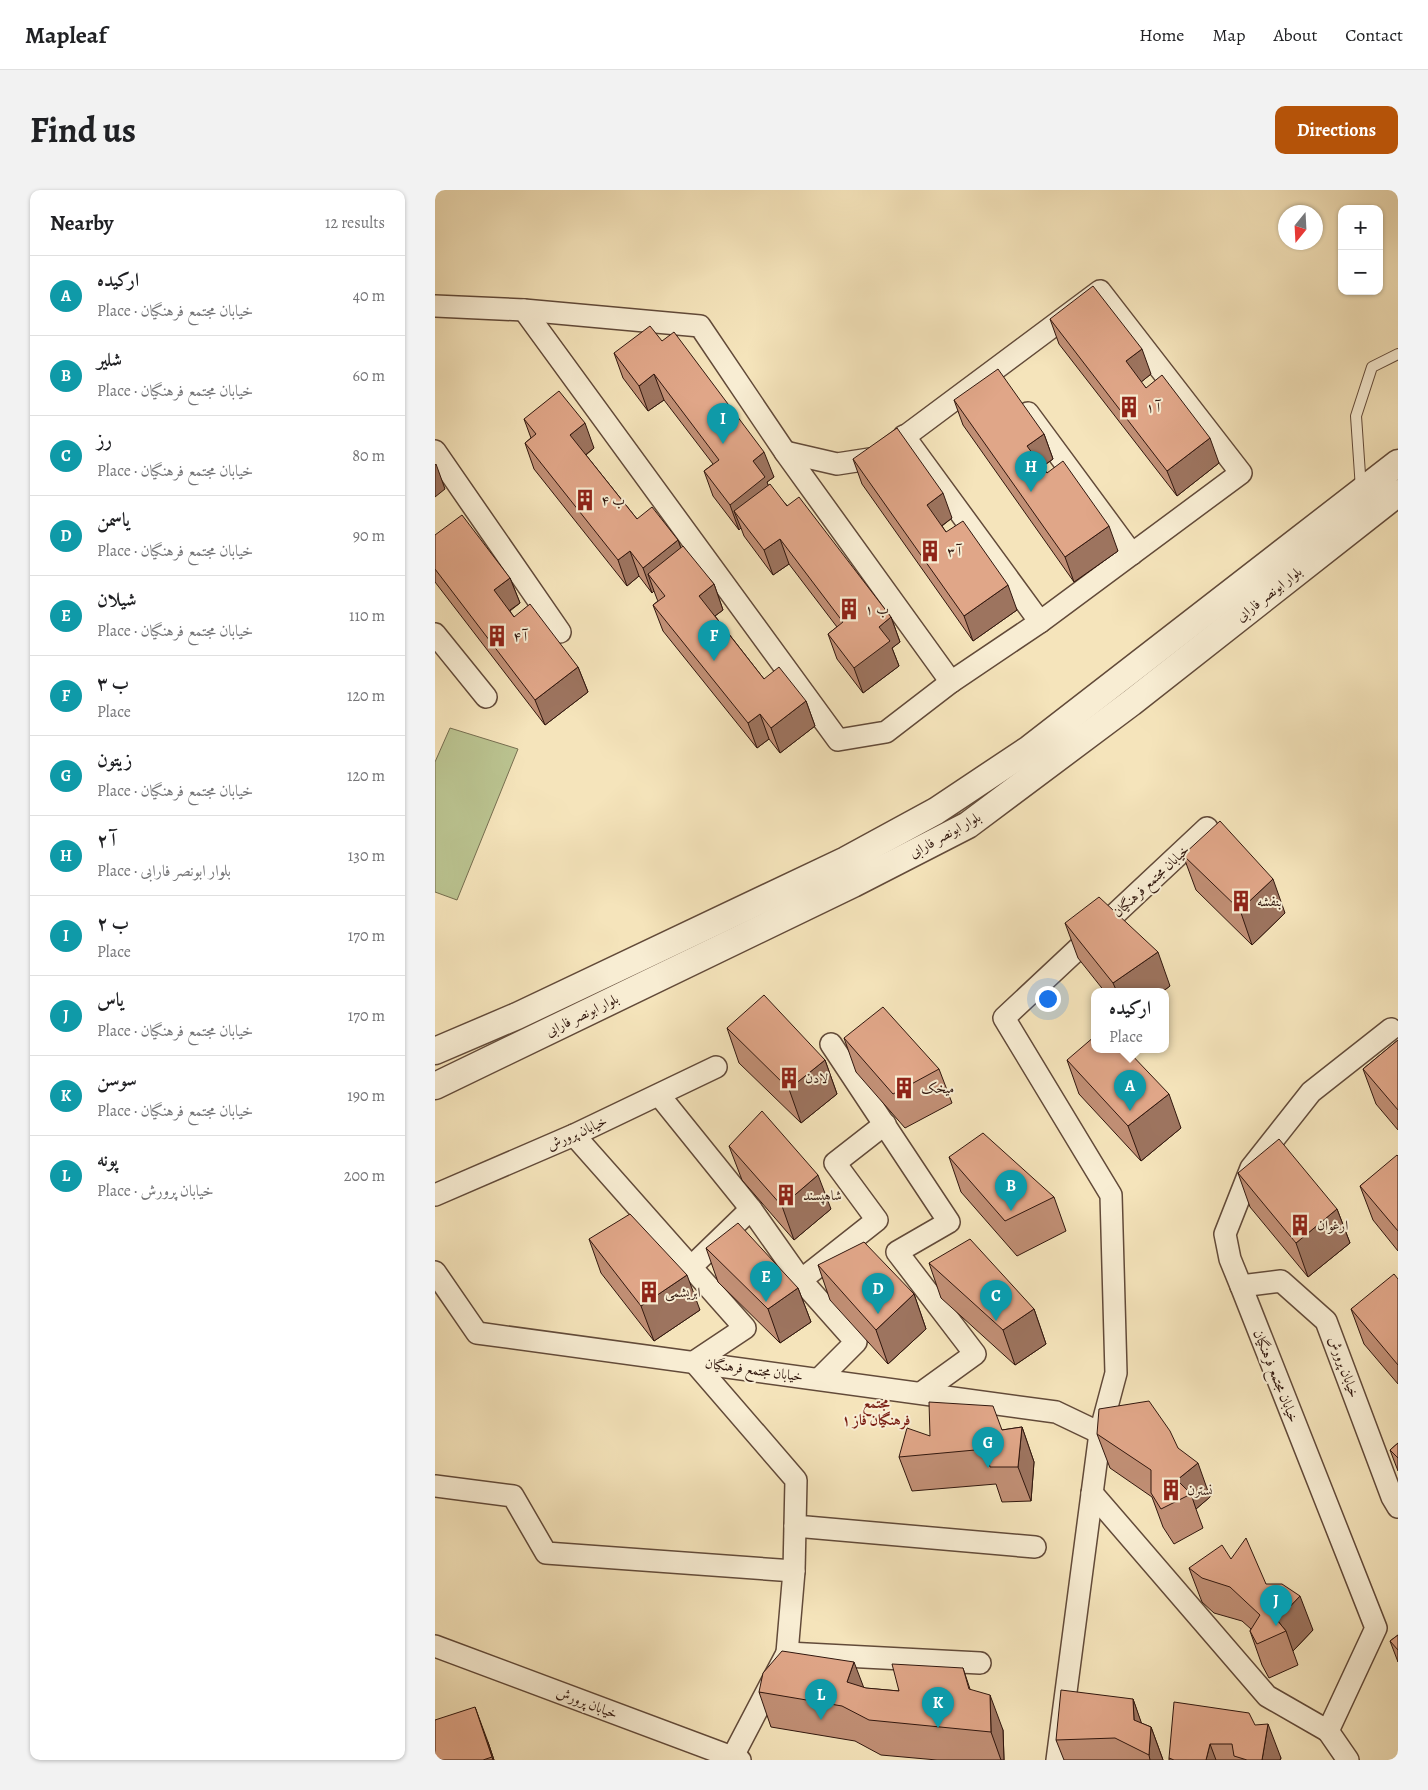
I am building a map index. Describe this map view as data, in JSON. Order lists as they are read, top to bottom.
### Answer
{
  "streets": {
    "street": ["بلوار ابونصر فارابی", "خیابان مجتمع فرهنگیان", "خیابان پرورش"]
  },
  "crossings": [
    ["خیابان مجتمع فرهنگیان", "خیابان پرورش"]
  ],
  "districts": ["مجتمع فرهنگیان فاز ۱"],
  "places": {
    "building": [
      "آ ۱",
      "ب ۴",
      "آ ۳",
      "ب ۱",
      "آ ۴",
      "بنفشه",
      "لادن",
      "میخک",
      "شاهپسند",
      "ارغوان",
      "ابریشمی",
      "نسترن"
    ]
  },
  "north": "bottom",
  "page": {
    "header": "Mapleaf",
    "nav": [
      "Home",
      "Map",
      "About",
      "Contact"
    ],
    "title": "Find us",
    "buttons": "Directions",
    "heading": ["Nearby", "12 results"],
    "map_buttons": ["+", "−"],
    "list": [
      {
        "mark": "A",
        "name": "ارکیده",
        "note": "Place · خیابان مجتمع فرهنگیان",
        "value": "40 m"
      },
      {
        "mark": "B",
        "name": "شلیر",
        "note": "Place · خیابان مجتمع فرهنگیان",
        "value": "60 m"
      },
      {
        "mark": "C",
        "name": "رز",
        "note": "Place · خیابان مجتمع فرهنگیان",
        "value": "80 m"
      },
      {
        "mark": "D",
        "name": "یاسمن",
        "note": "Place · خیابان مجتمع فرهنگیان",
        "value": "90 m"
      },
      {
        "mark": "E",
        "name": "شیلان",
        "note": "Place · خیابان مجتمع فرهنگیان",
        "value": "110 m"
      },
      {
        "mark": "F",
        "name": "ب ۳",
        "note": "Place",
        "value": "120 m"
      },
      {
        "mark": "G",
        "name": "زیتون",
        "note": "Place · خیابان مجتمع فرهنگیان",
        "value": "120 m"
      },
      {
        "mark": "H",
        "name": "آ ۲",
        "note": "Place · بلوار ابونصر فارابی",
        "value": "130 m"
      },
      {
        "mark": "I",
        "name": "ب ۲",
        "note": "Place",
        "value": "170 m"
      },
      {
        "mark": "J",
        "name": "یاس",
        "note": "Place · خیابان مجتمع فرهنگیان",
        "value": "170 m"
      },
      {
        "mark": "K",
        "name": "سوسن",
        "note": "Place · خیابان مجتمع فرهنگیان",
        "value": "190 m"
      },
      {
        "mark": "L",
        "name": "پونه",
        "note": "Place · خیابان پرورش",
        "value": "200 m"
      }
    ],
    "pins": [
      "I",
      "H",
      "F",
      "A",
      "B",
      "E",
      "D",
      "C",
      "G",
      "J",
      "L",
      "K"
    ],
    "popup": ["ارکیده", "Place"]
  }
}
